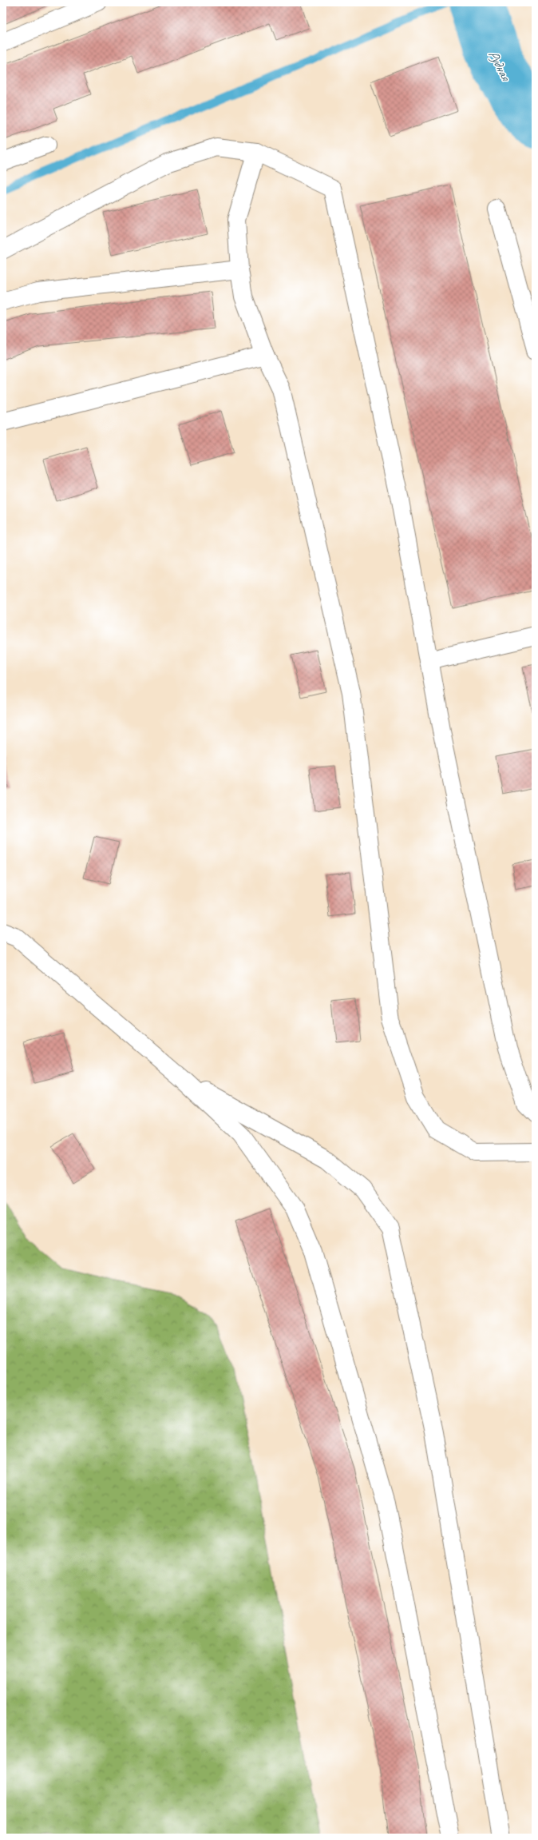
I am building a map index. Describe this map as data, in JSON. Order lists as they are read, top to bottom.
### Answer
{
  "water": ["Рудная"]
}
